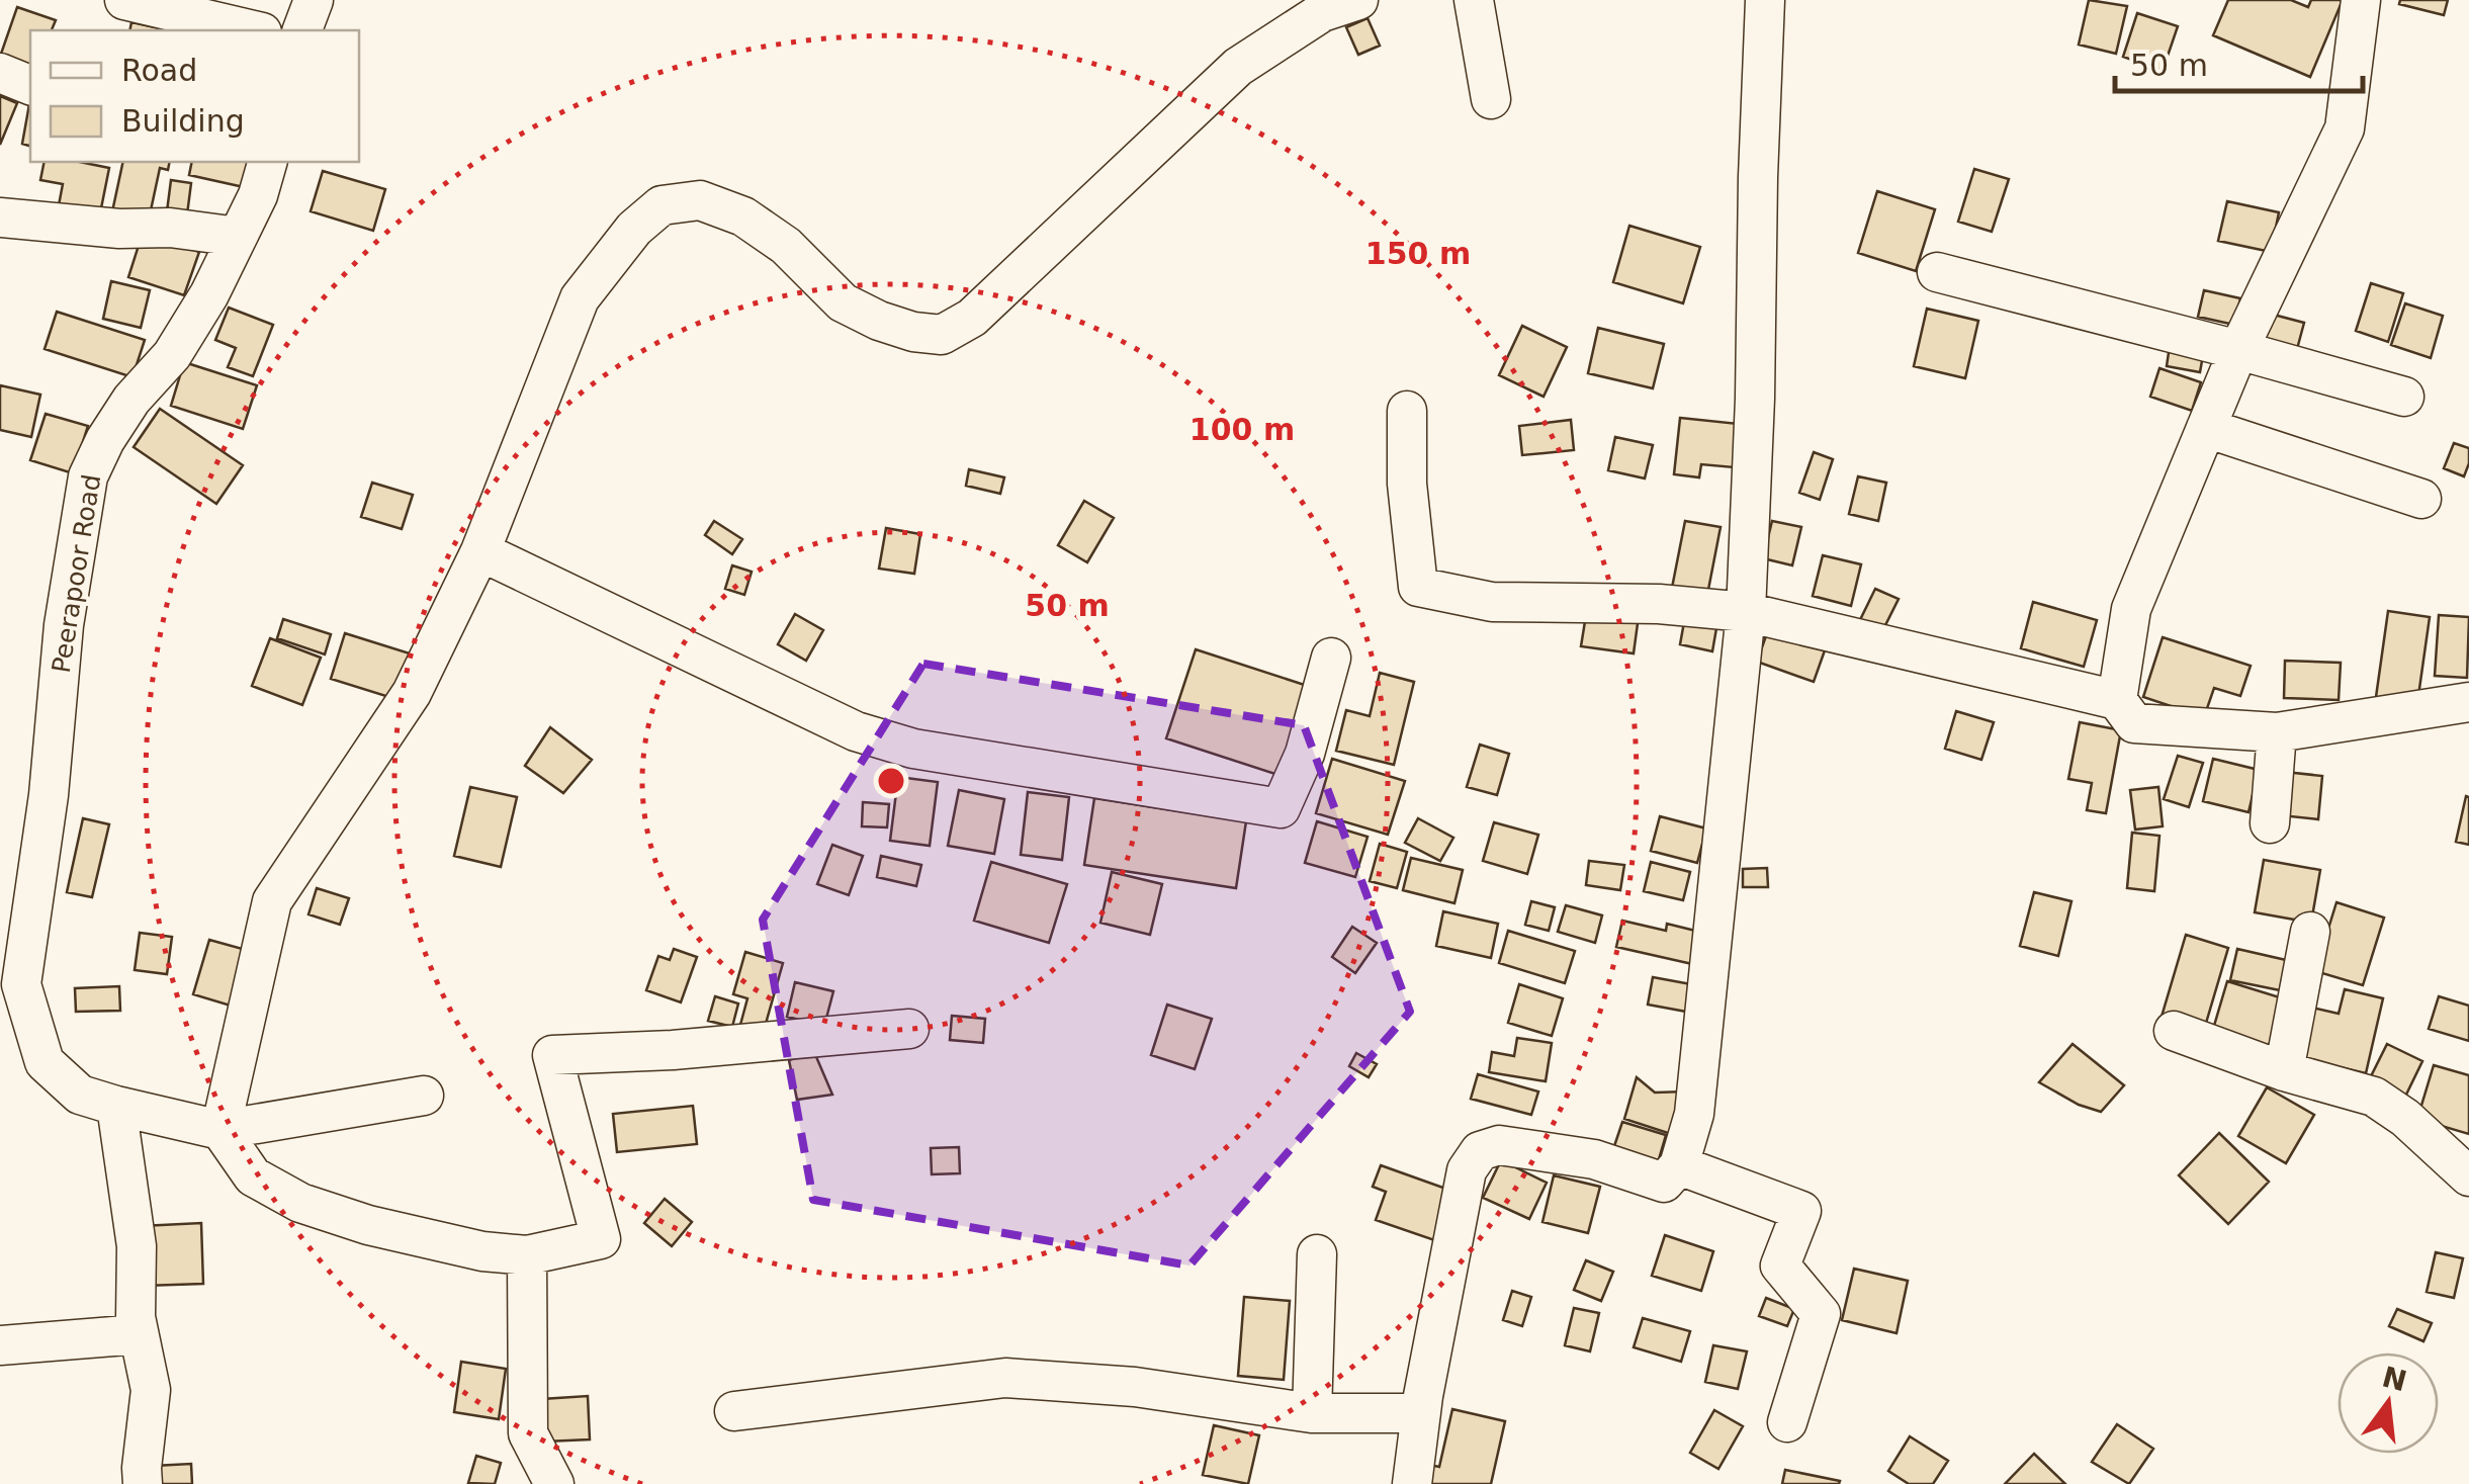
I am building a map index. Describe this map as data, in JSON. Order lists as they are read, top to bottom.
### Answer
{
  "streets": {
    "street": ["Peerapoor Road"]
  },
  "legend": ["Road", "Building"],
  "scale_bar": "50 m",
  "north": "top",
  "rings": ["150 m", "100 m", "50 m"]
}
